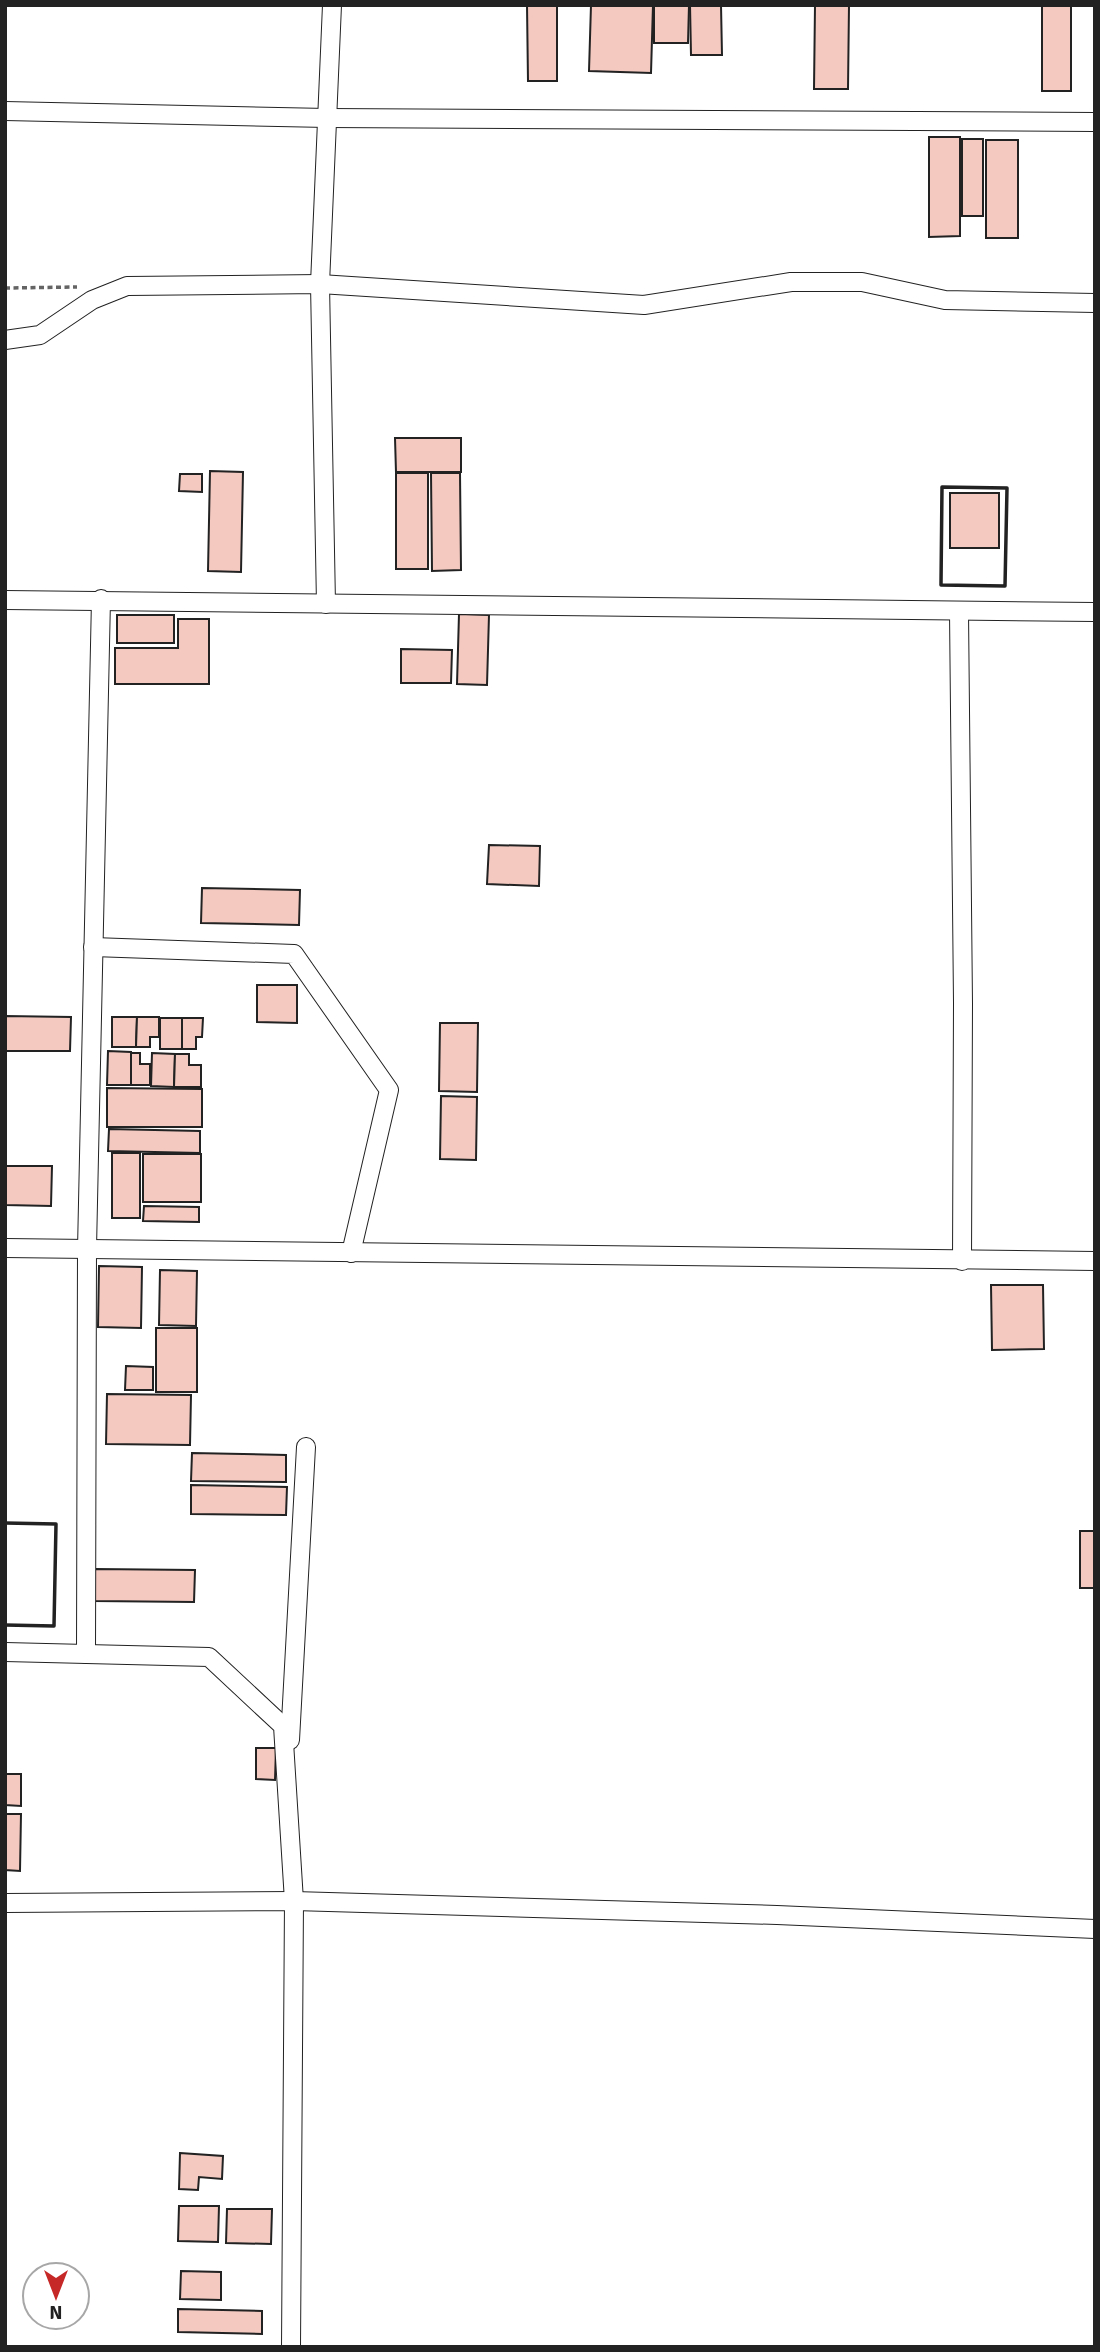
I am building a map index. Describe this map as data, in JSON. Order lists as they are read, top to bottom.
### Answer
{
  "north": "bottom"
}
